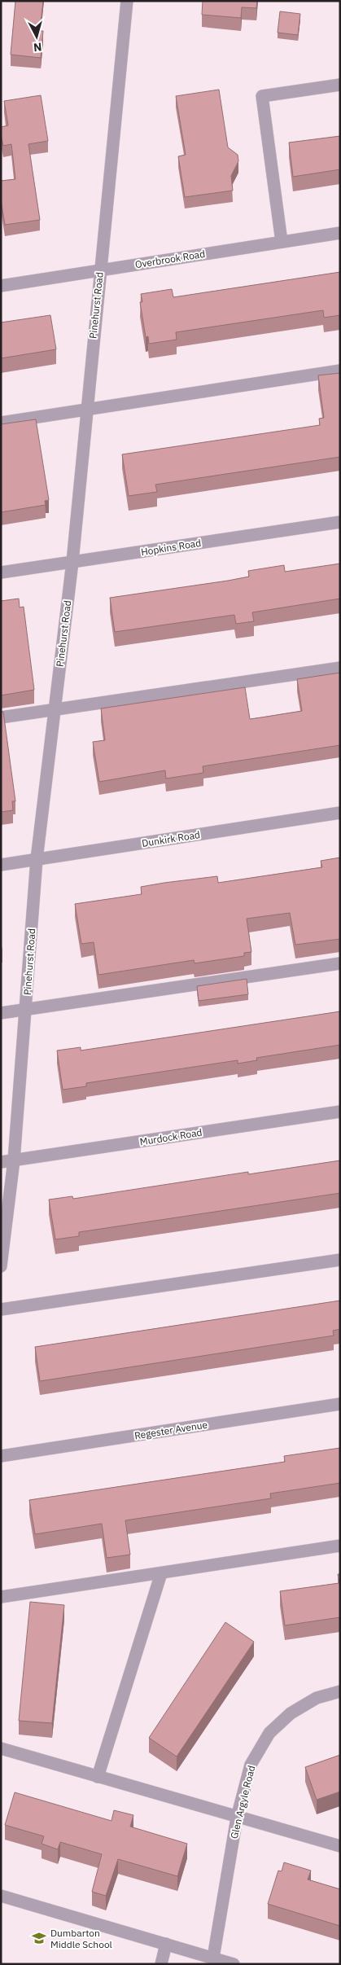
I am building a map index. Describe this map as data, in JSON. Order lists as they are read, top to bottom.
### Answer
{
  "streets": {
    "street": [
      "Overbrook Road",
      "Pinehurst Road",
      "Hopkins Road",
      "Dunkirk Road",
      "Murdock Road",
      "Regester Avenue",
      "Glen Argyle Road"
    ]
  },
  "crossings": [
    ["Overbrook Road", "Pinehurst Road"],
    ["Pinehurst Road", "Hopkins Road"],
    ["Pinehurst Road", "Dunkirk Road"],
    ["Pinehurst Road", "Murdock Road"]
  ],
  "places": {
    "school or university": ["Dumbarton Middle School"]
  },
  "north": "bottom"
}
